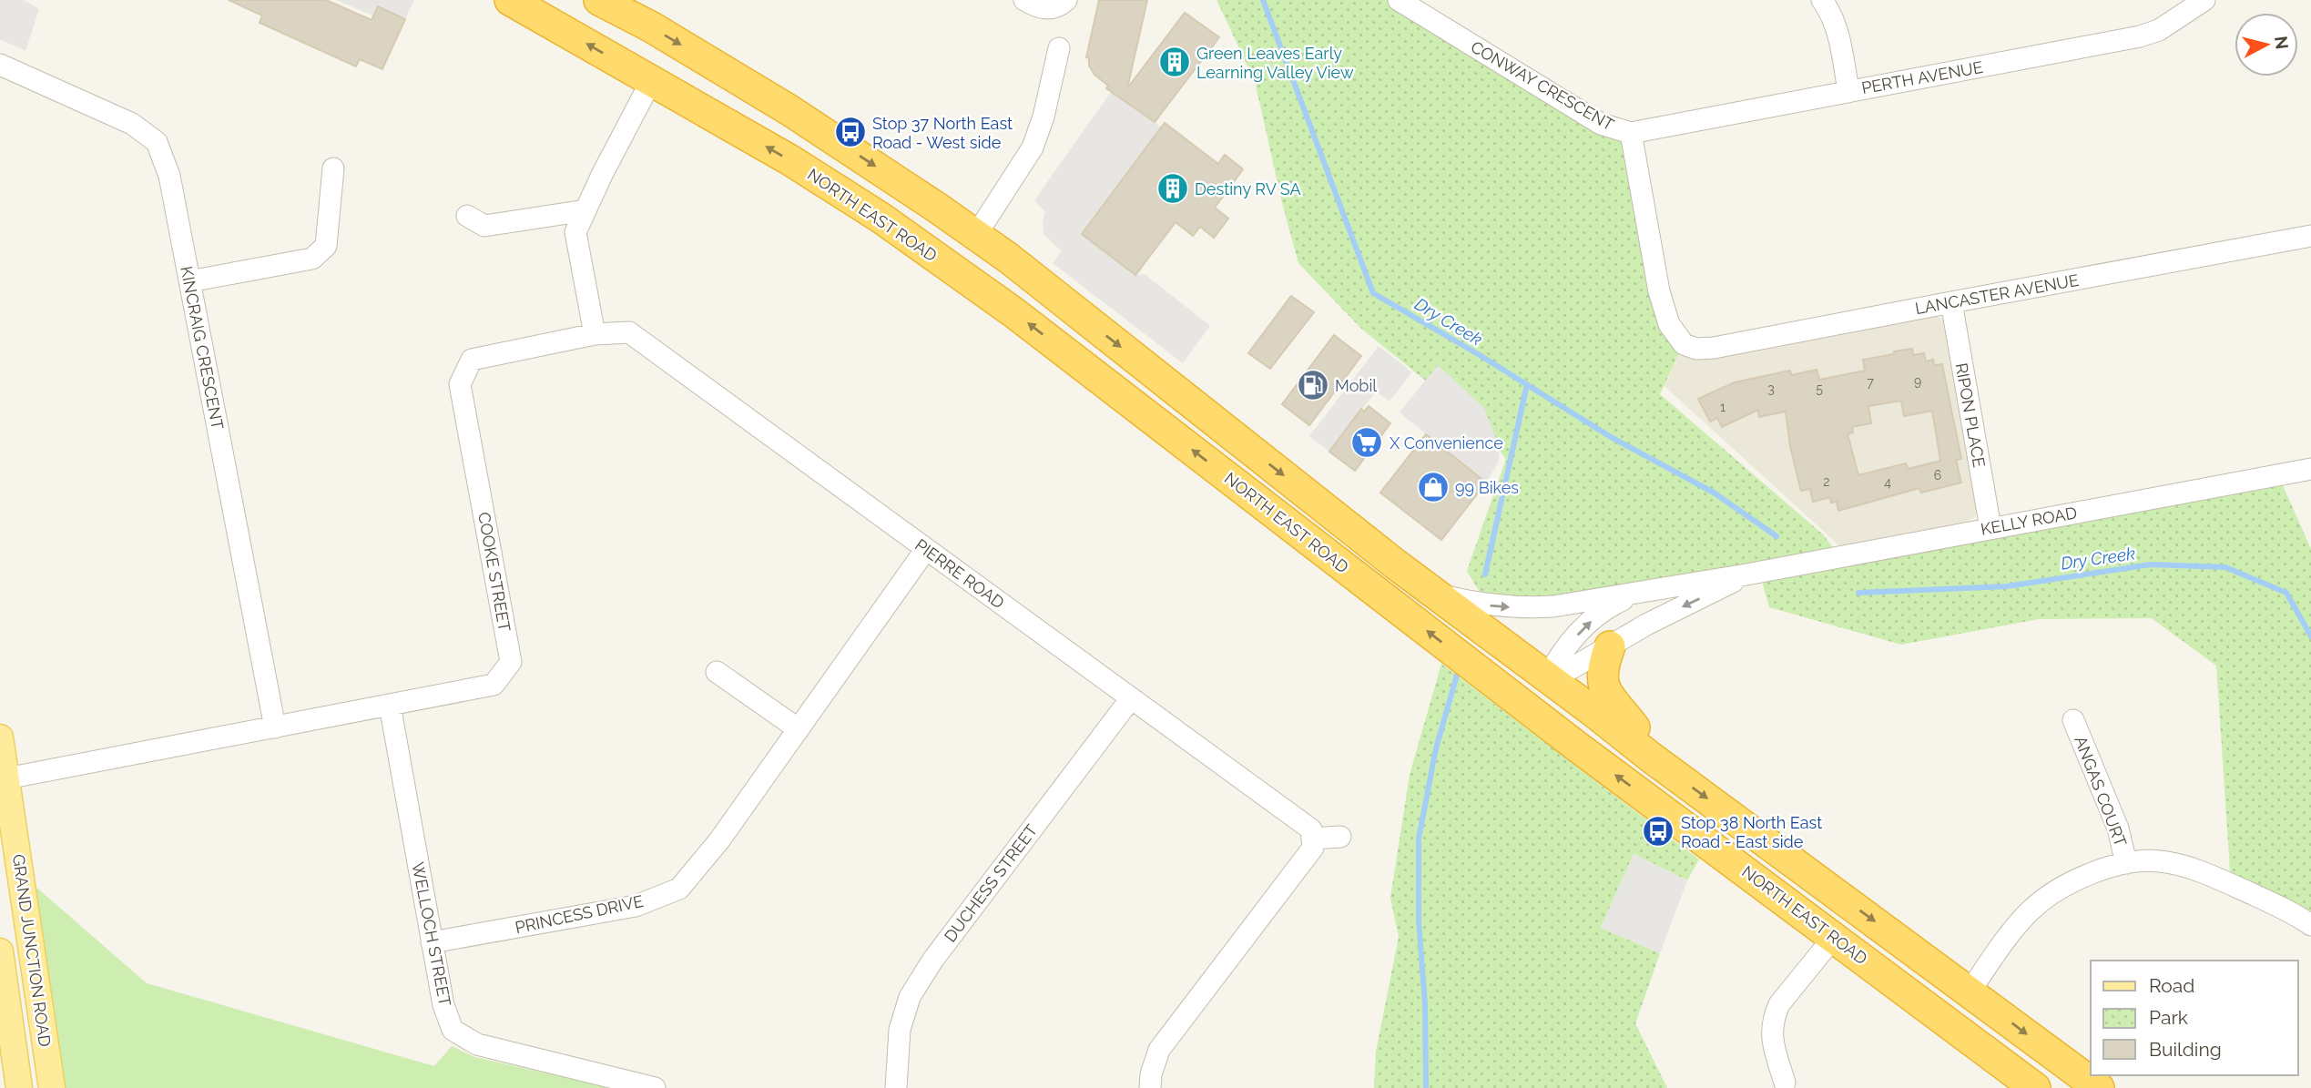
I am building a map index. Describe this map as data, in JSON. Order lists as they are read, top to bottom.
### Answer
{
  "streets": {
    "highway": ["NORTH EAST ROAD"],
    "main road": ["GRAND JUNCTION ROAD"],
    "street": [
      "PERTH AVENUE",
      "CONWAY CRESCENT",
      "LANCASTER AVENUE",
      "KINCRAIG CRESCENT",
      "RIPON PLACE",
      "KELLY ROAD",
      "COOKE STREET",
      "PIERRE ROAD",
      "ANGAS COURT",
      "DUCHESS STREET",
      "PRINCESS DRIVE",
      "WELLOCH STREET"
    ]
  },
  "crossings": [
    ["PERTH AVENUE", "CONWAY CRESCENT"],
    ["CONWAY CRESCENT", "LANCASTER AVENUE"],
    ["LANCASTER AVENUE", "RIPON PLACE"],
    ["KINCRAIG CRESCENT", "COOKE STREET"],
    ["RIPON PLACE", "KELLY ROAD"],
    ["COOKE STREET", "PIERRE ROAD"],
    ["COOKE STREET", "WELLOCH STREET"],
    ["COOKE STREET", "GRAND JUNCTION ROAD"],
    ["PIERRE ROAD", "DUCHESS STREET"],
    ["PIERRE ROAD", "PRINCESS DRIVE"],
    ["PRINCESS DRIVE", "WELLOCH STREET"]
  ],
  "water": ["Dry Creek"],
  "places": {
    "building": ["Green Leaves Early Learning Valley View", "Destiny RV SA"],
    "bus stop": ["Stop 37 North East Road - West side", "Stop 38 North East Road - East side"],
    "fuel station": ["Mobil"],
    "supermarket": ["X Convenience"],
    "shop": ["99 Bikes"]
  },
  "house_numbers": [
    "9",
    "7",
    "3",
    "5",
    "1",
    "6",
    "2",
    "4"
  ],
  "legend": ["Road", "Park", "Building"],
  "north": "right"
}
